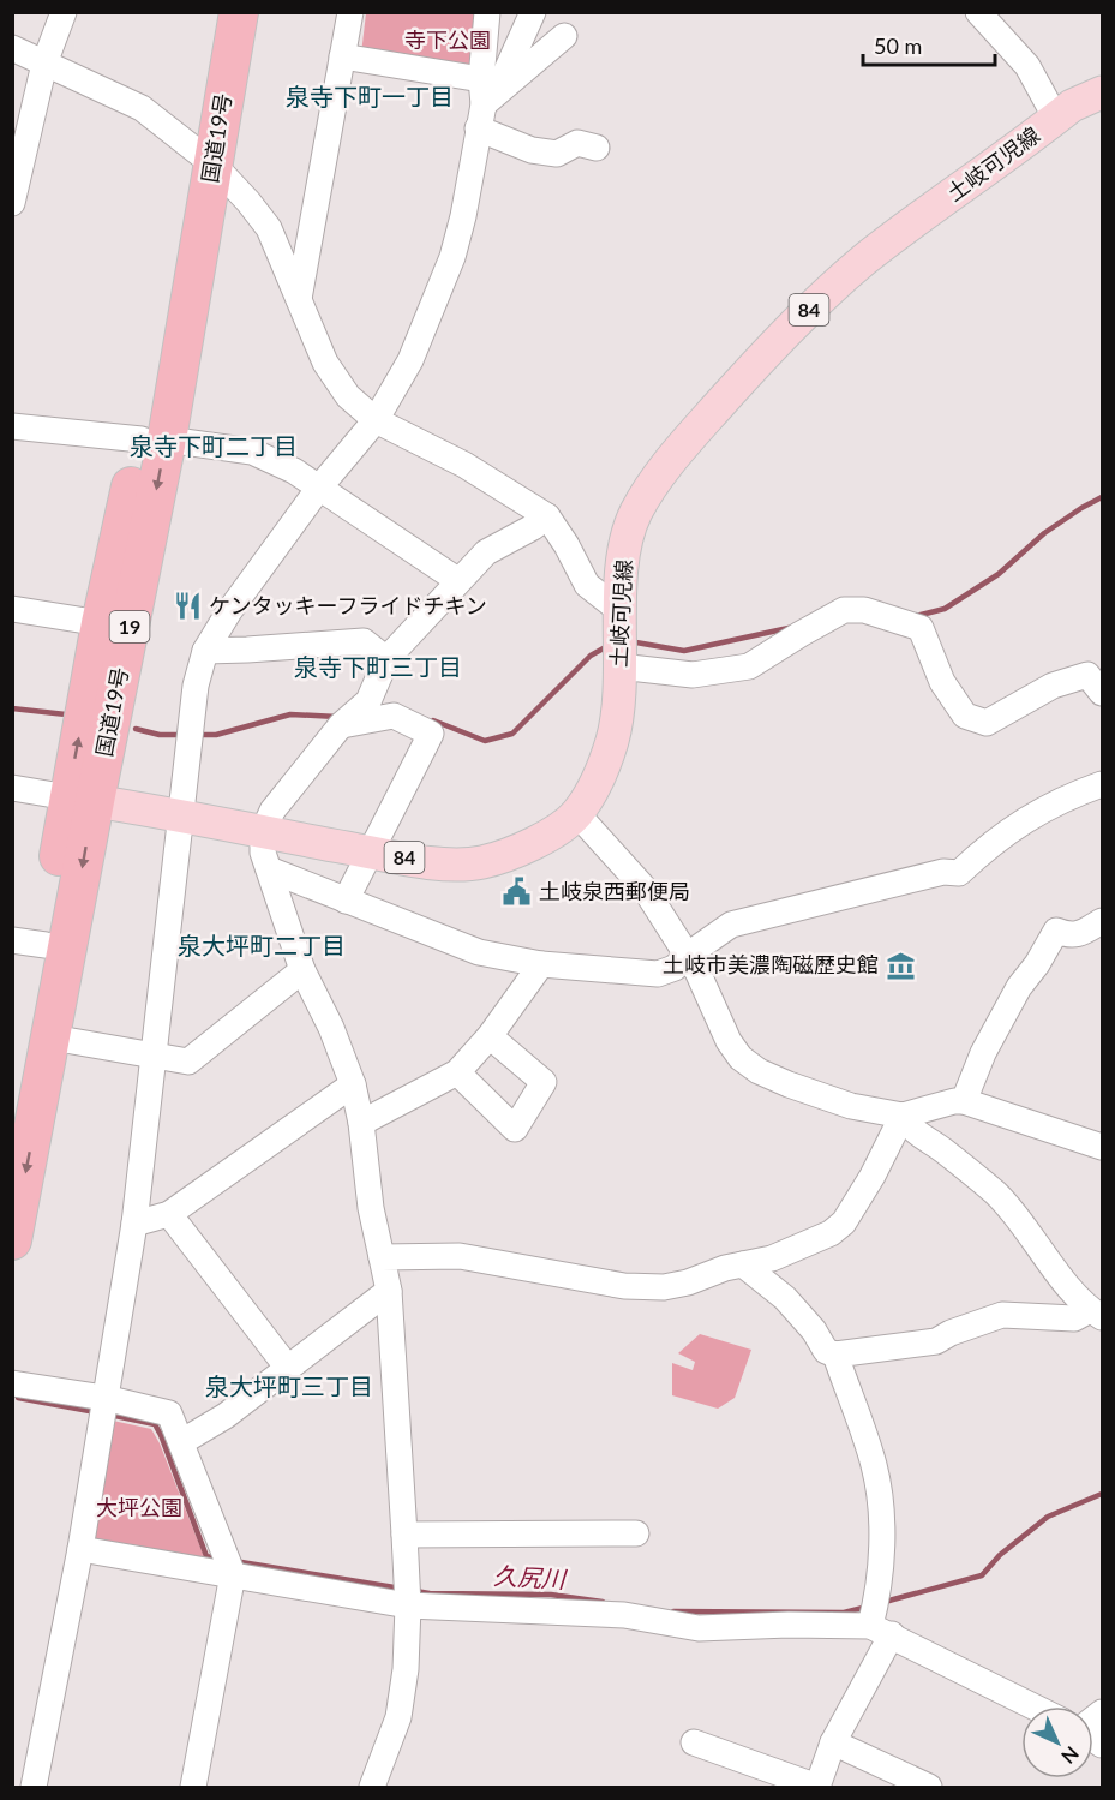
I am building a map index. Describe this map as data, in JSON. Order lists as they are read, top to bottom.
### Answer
{
  "streets": {
    "highway": ["国道19号", "19"],
    "main road": ["土岐可児線", "84"]
  },
  "crossings": [
    ["国道19号", "土岐可児線"]
  ],
  "districts": [
    "泉寺下町一丁目",
    "泉寺下町二丁目",
    "泉寺下町三丁目",
    "泉大坪町二丁目",
    "泉大坪町三丁目"
  ],
  "water": ["久尻川"],
  "parks": ["寺下公園", "大坪公園"],
  "places": {
    "restaurant": ["ケンタッキーフライドチキン"],
    "public building": ["土岐泉西郵便局"],
    "museum": ["土岐市美濃陶磁歴史館"]
  },
  "scale_bar": "50 m",
  "north": "bottom right"
}
